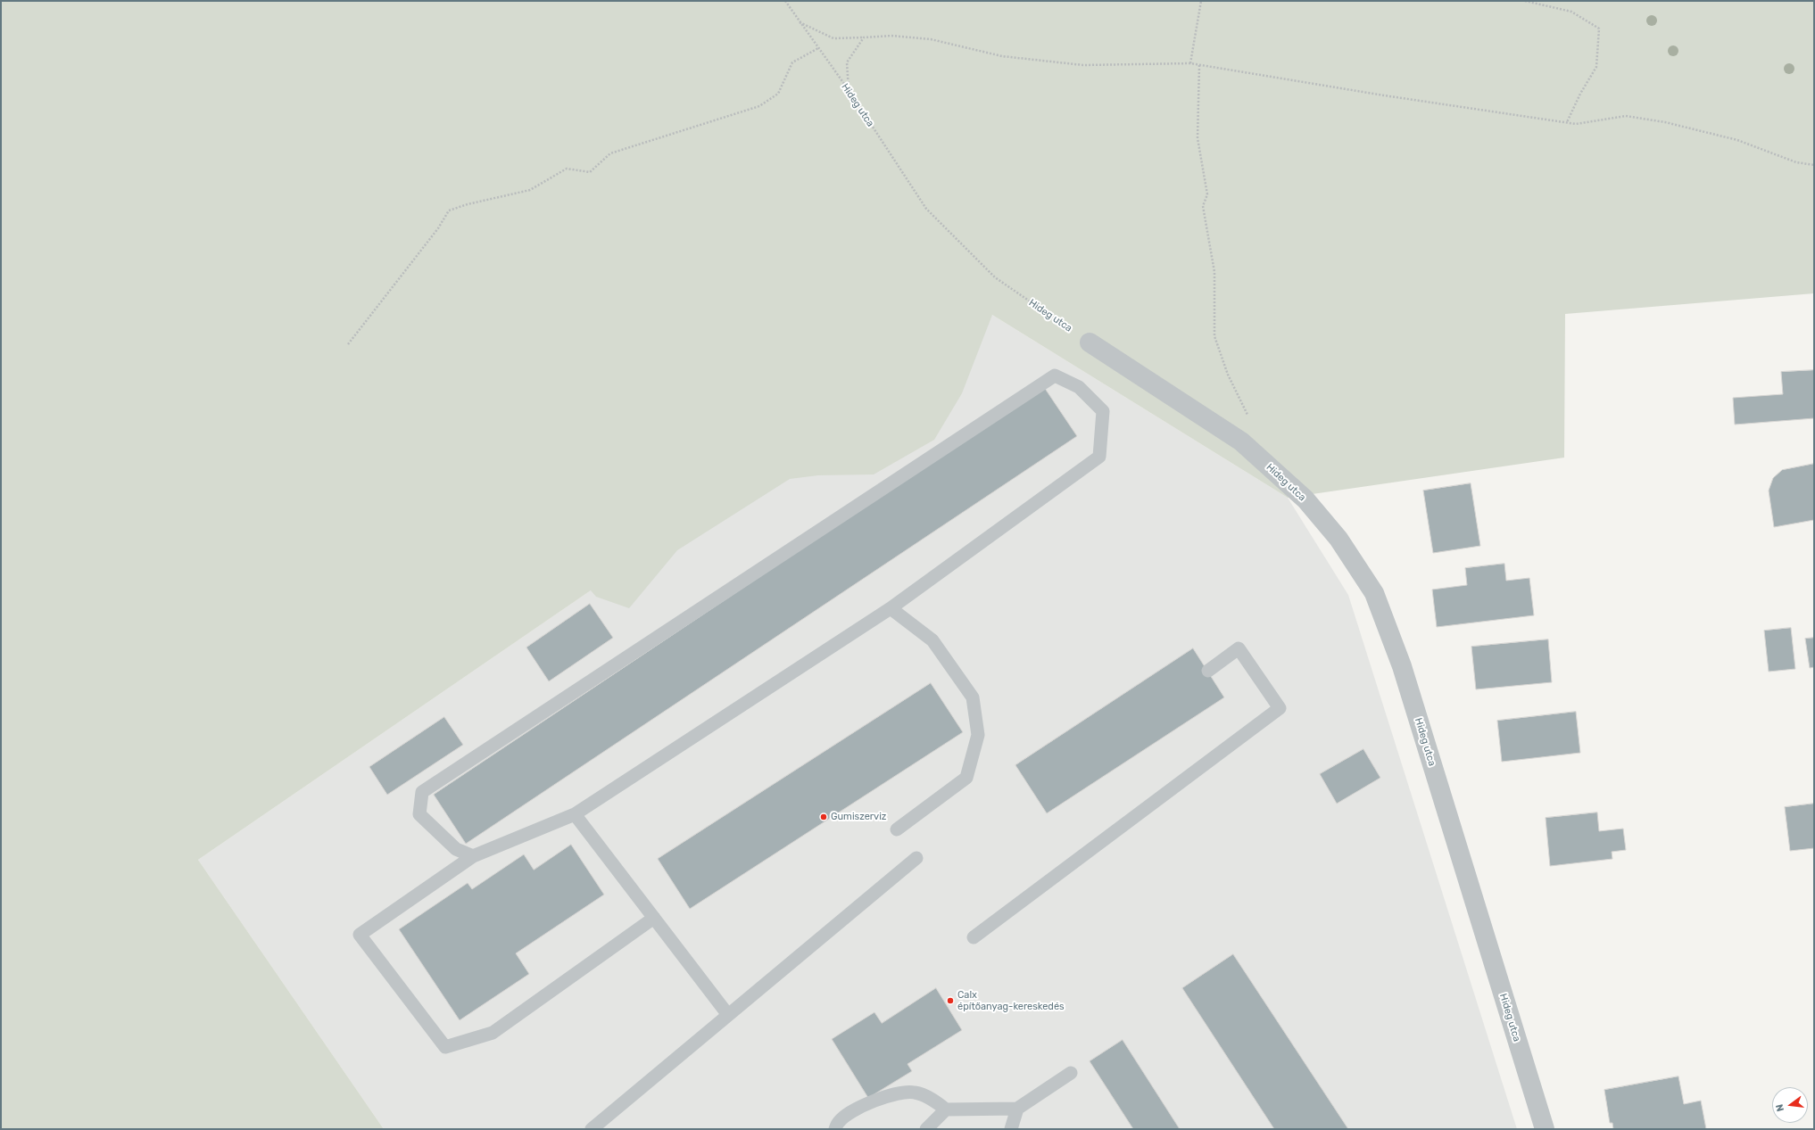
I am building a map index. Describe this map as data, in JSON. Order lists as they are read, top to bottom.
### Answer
{
  "streets": {
    "street": ["Hideg utca"]
  },
  "places": ["Gumiszerviz", "Calx építőanyag-kereskedés"],
  "north": "left"
}
